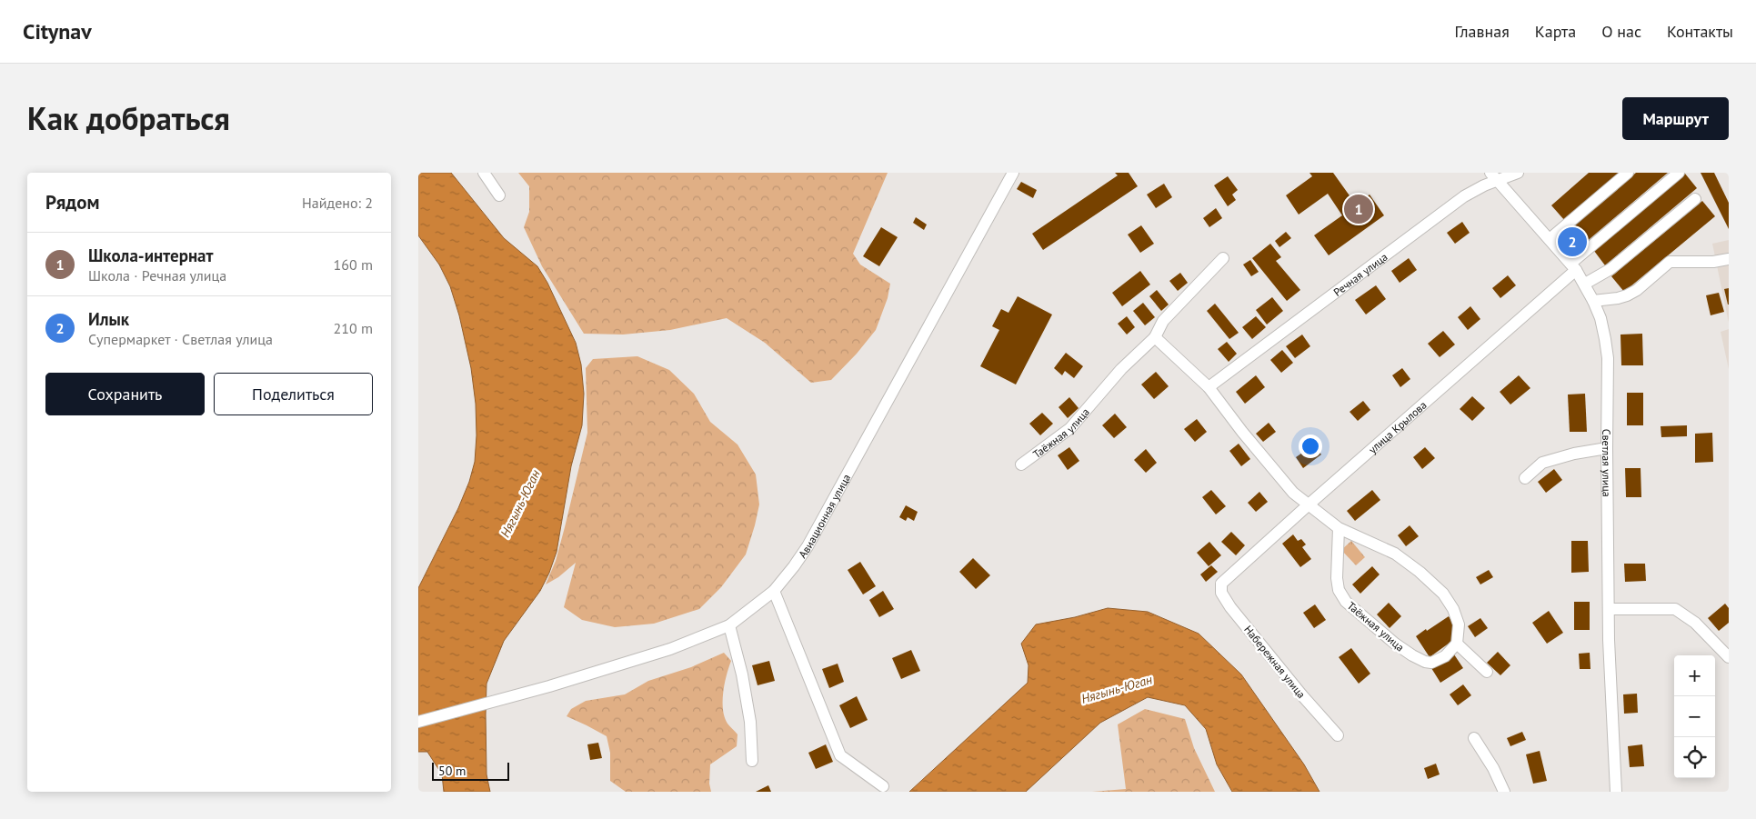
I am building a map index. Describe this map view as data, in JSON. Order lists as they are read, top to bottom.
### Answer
{
  "streets": {
    "street": [
      "Речная улица",
      "улица Крылова",
      "Таёжная улица",
      "Светлая улица",
      "Авиационная улица",
      "Набережная улица"
    ]
  },
  "crossings": [
    ["Речная улица", "Светлая улица"],
    ["улица Крылова", "Светлая улица"],
    ["улица Крылова", "Набережная улица"]
  ],
  "water": ["Нягынь-Юган"],
  "scale_bar": "50 m",
  "page": {
    "header": "Citynav",
    "nav": [
      "Главная",
      "Карта",
      "О нас",
      "Контакты"
    ],
    "title": "Как добраться",
    "buttons": [
      "Маршрут",
      ["Сохранить", "Поделиться"]
    ],
    "heading": ["Рядом", "Найдено: 2"],
    "pins": ["1", "2"],
    "list": [
      {
        "mark": "1",
        "name": "Школа-интернат",
        "note": "Школа · Речная улица",
        "value": "160 m"
      },
      {
        "mark": "2",
        "name": "Илык",
        "note": "Супермаркет · Светлая улица",
        "value": "210 m"
      }
    ],
    "map_buttons": ["+", "−"],
    "scale": "50 m"
  }
}
